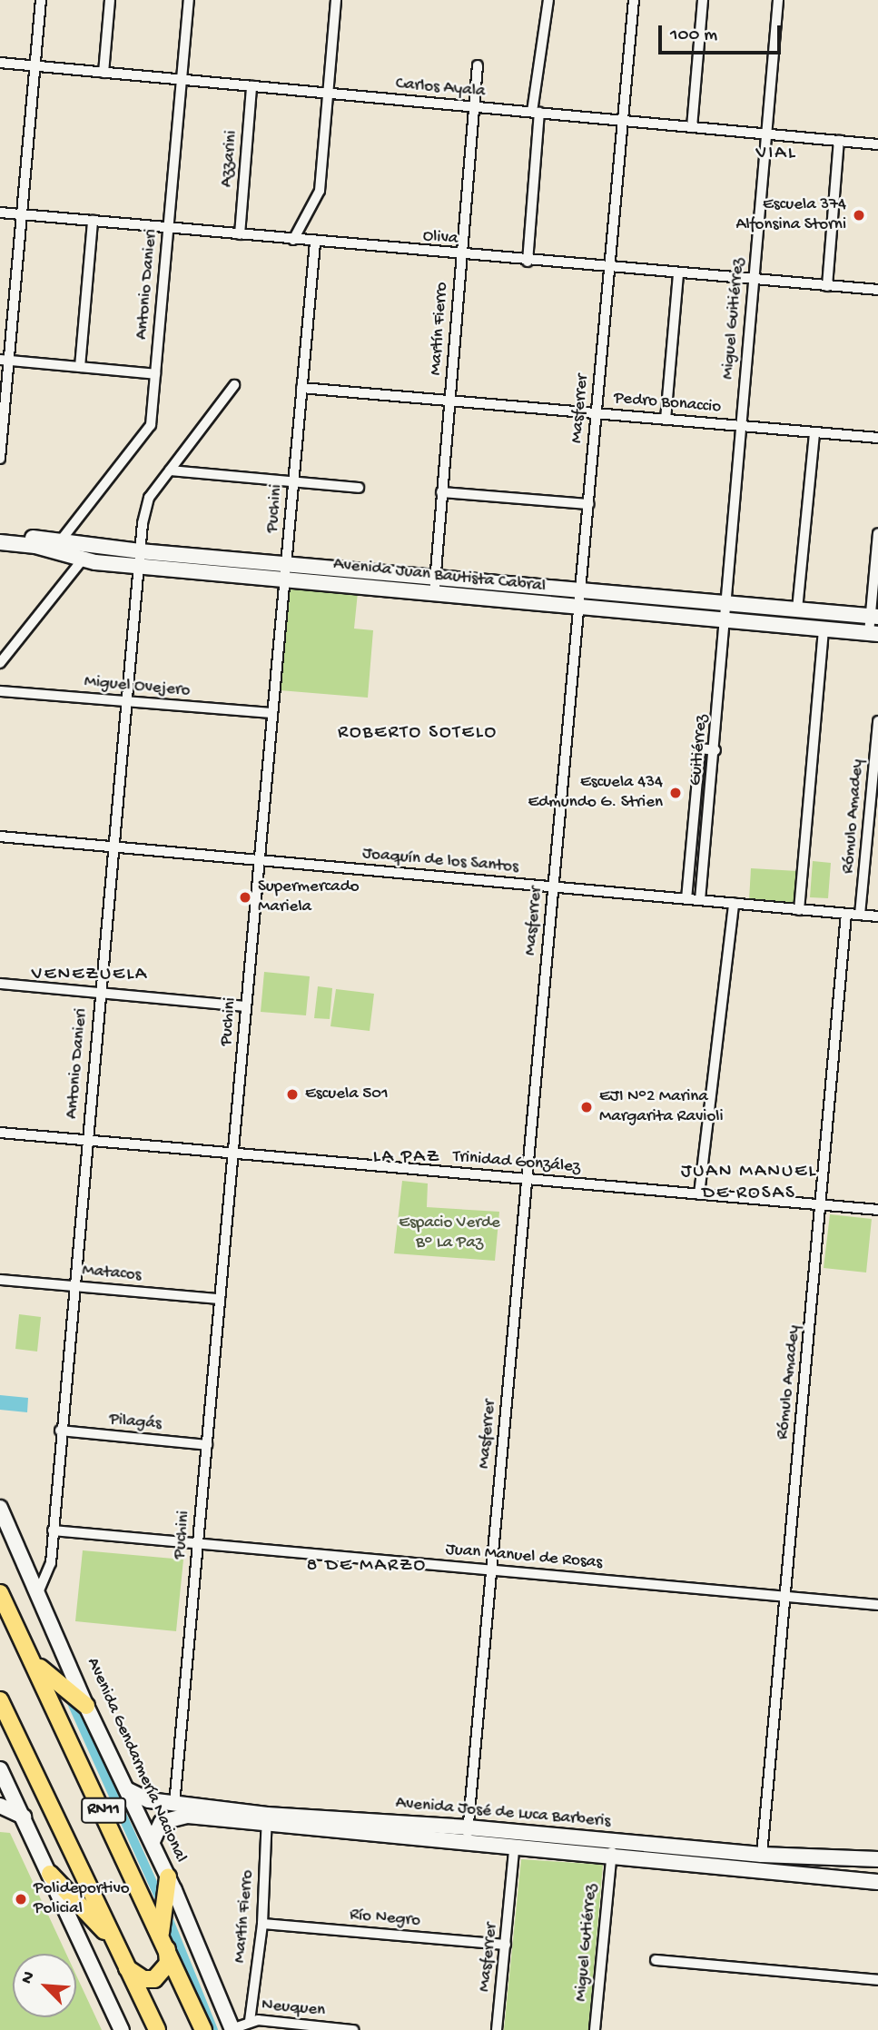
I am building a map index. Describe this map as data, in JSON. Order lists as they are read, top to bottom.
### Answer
{
  "streets": {
    "highway": ["RN11"],
    "main road": ["Avenida Juan Bautista Cabral", "Avenida Gendarmería Nacional", "Avenida José de Luca Barberis"],
    "street": [
      "Carlos Ayala",
      "Azzarini",
      "Oliva",
      "Antonio Danieri",
      "Miguel Guitiérrez",
      "Martín Fierro",
      "Pedro Bonaccio",
      "Masferrer",
      "Puchini",
      "Miguel Ovejero",
      "Guitiérrez",
      "Rómulo Amadey",
      "Joaquín de los Santos",
      "Trinidad González",
      "Matacos",
      "Pilagás",
      "Juan Manuel de Rosas",
      "Río Negro",
      "Miguel Gutiérrez",
      "Neuquen"
    ]
  },
  "crossings": [
    ["Carlos Ayala", "Azzarini"],
    ["Carlos Ayala", "Antonio Danieri"],
    ["Carlos Ayala", "Miguel Guitiérrez"],
    ["Carlos Ayala", "Martín Fierro"],
    ["Carlos Ayala", "Masferrer"],
    ["Azzarini", "Oliva"],
    ["Oliva", "Antonio Danieri"],
    ["Oliva", "Miguel Guitiérrez"],
    ["Oliva", "Martín Fierro"],
    ["Oliva", "Masferrer"],
    ["Oliva", "Puchini"],
    ["Antonio Danieri", "Avenida Juan Bautista Cabral"],
    ["Antonio Danieri", "Miguel Ovejero"],
    ["Antonio Danieri", "Joaquín de los Santos"],
    ["Antonio Danieri", "Trinidad González"],
    ["Antonio Danieri", "Matacos"],
    ["Antonio Danieri", "Pilagás"],
    ["Antonio Danieri", "Juan Manuel de Rosas"],
    ["Antonio Danieri", "Avenida Gendarmería Nacional"],
    ["Miguel Guitiérrez", "Pedro Bonaccio"],
    ["Miguel Guitiérrez", "Avenida Juan Bautista Cabral"],
    ["Miguel Guitiérrez", "Guitiérrez"],
    ["Martín Fierro", "Pedro Bonaccio"],
    ["Martín Fierro", "Avenida Juan Bautista Cabral"],
    ["Martín Fierro", "Avenida José de Luca Barberis"],
    ["Martín Fierro", "Río Negro"],
    ["Martín Fierro", "Neuquen"],
    ["Pedro Bonaccio", "Masferrer"],
    ["Pedro Bonaccio", "Puchini"],
    ["Masferrer", "Avenida Juan Bautista Cabral"],
    ["Masferrer", "Joaquín de los Santos"],
    ["Masferrer", "Trinidad González"],
    ["Masferrer", "Juan Manuel de Rosas"],
    ["Masferrer", "Avenida José de Luca Barberis"],
    ["Masferrer", "Río Negro"],
    ["Puchini", "Avenida Juan Bautista Cabral"],
    ["Puchini", "Miguel Ovejero"],
    ["Puchini", "Joaquín de los Santos"],
    ["Puchini", "Trinidad González"],
    ["Puchini", "Matacos"],
    ["Puchini", "Pilagás"],
    ["Puchini", "Juan Manuel de Rosas"],
    ["Puchini", "Avenida José de Luca Barberis"],
    ["Avenida Juan Bautista Cabral", "Guitiérrez"],
    ["Guitiérrez", "Joaquín de los Santos"],
    ["Rómulo Amadey", "Joaquín de los Santos"],
    ["Rómulo Amadey", "Trinidad González"],
    ["Rómulo Amadey", "Juan Manuel de Rosas"],
    ["Rómulo Amadey", "Avenida José de Luca Barberis"],
    ["Avenida Gendarmería Nacional", "Avenida José de Luca Barberis"],
    ["Avenida Gendarmería Nacional", "Neuquen"],
    ["Avenida José de Luca Barberis", "Miguel Gutiérrez"]
  ],
  "districts": [
    "VIAL",
    "ROBERTO SOTELO",
    "VENEZUELA",
    "LA PAZ",
    "JUAN MANUEL DE ROSAS",
    "8 DE MARZO"
  ],
  "parks": ["Espacio Verde B° La Paz"],
  "places": [
    "Escuela 374 Alfonsina Storni",
    "Escuela 434 Edmundo G. Strien",
    "Supermercado Mariela",
    "Escuela 501",
    "EJI N°2 Marina Margarita Ravioli",
    "Polideportivo Policial"
  ],
  "scale_bar": "100 m",
  "north": "top left"
}
